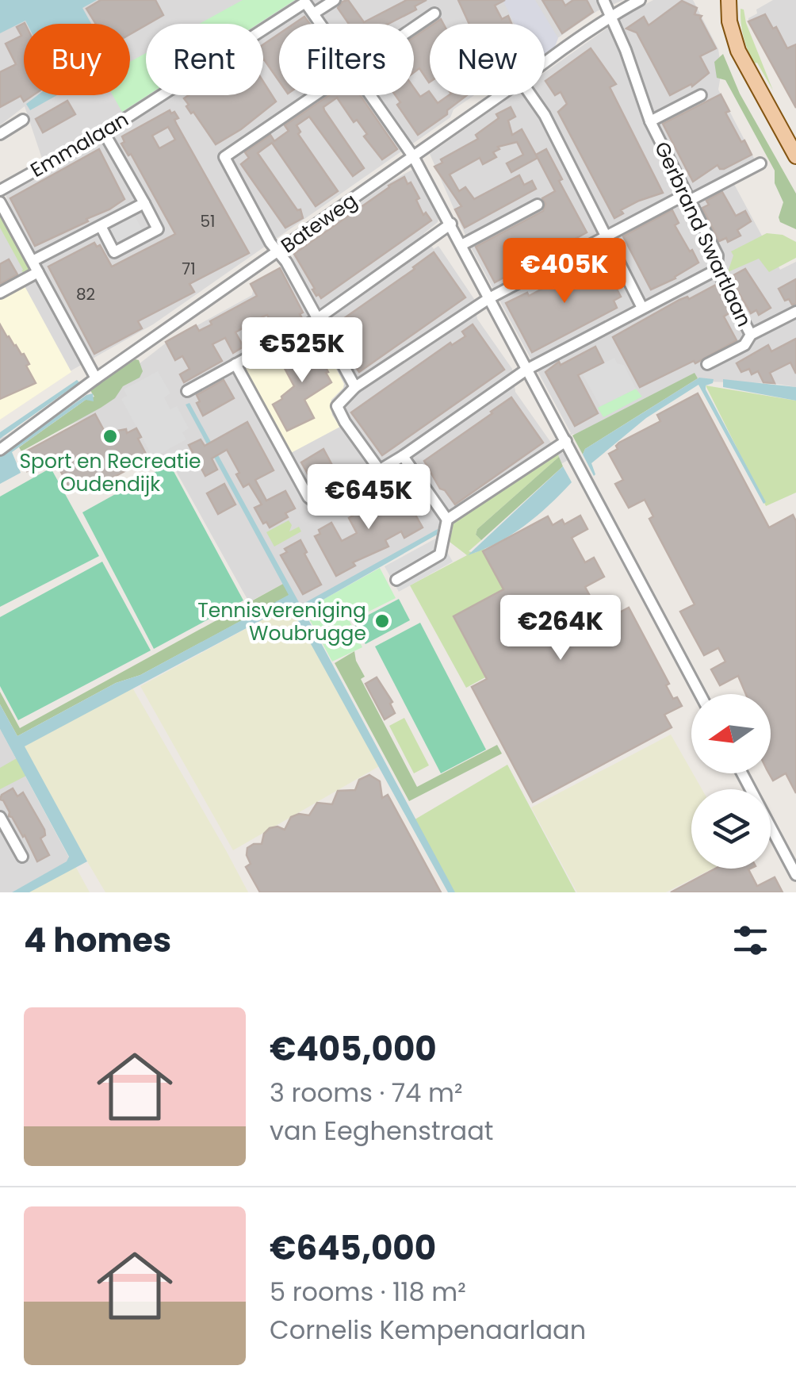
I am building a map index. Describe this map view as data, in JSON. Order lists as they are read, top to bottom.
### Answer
{
  "streets": {
    "street": ["Emmalaan", "Bateweg", "Gerbrand Swartlaan"]
  },
  "crossings": [
    ["Emmalaan", "Bateweg"],
    ["Bateweg", "Gerbrand Swartlaan"]
  ],
  "places": ["Sport en Recreatie Oudendijk", "Tennisvereniging Woubrugge"],
  "house_numbers": ["51", "71", "82"],
  "north": "left",
  "page": {
    "chip": [
      "Buy",
      "Rent",
      "Filters",
      "New"
    ],
    "price": [
      "€405K",
      "€525K",
      "€645K",
      "€264K"
    ],
    "heading": "4 homes",
    "list": [
      {
        "name": "€405,000",
        "note": "3 rooms · 74 m² · van Eeghenstraat"
      },
      {
        "name": "€645,000",
        "note": "5 rooms · 118 m² · Cornelis Kempenaarlaan"
      }
    ]
  }
}
